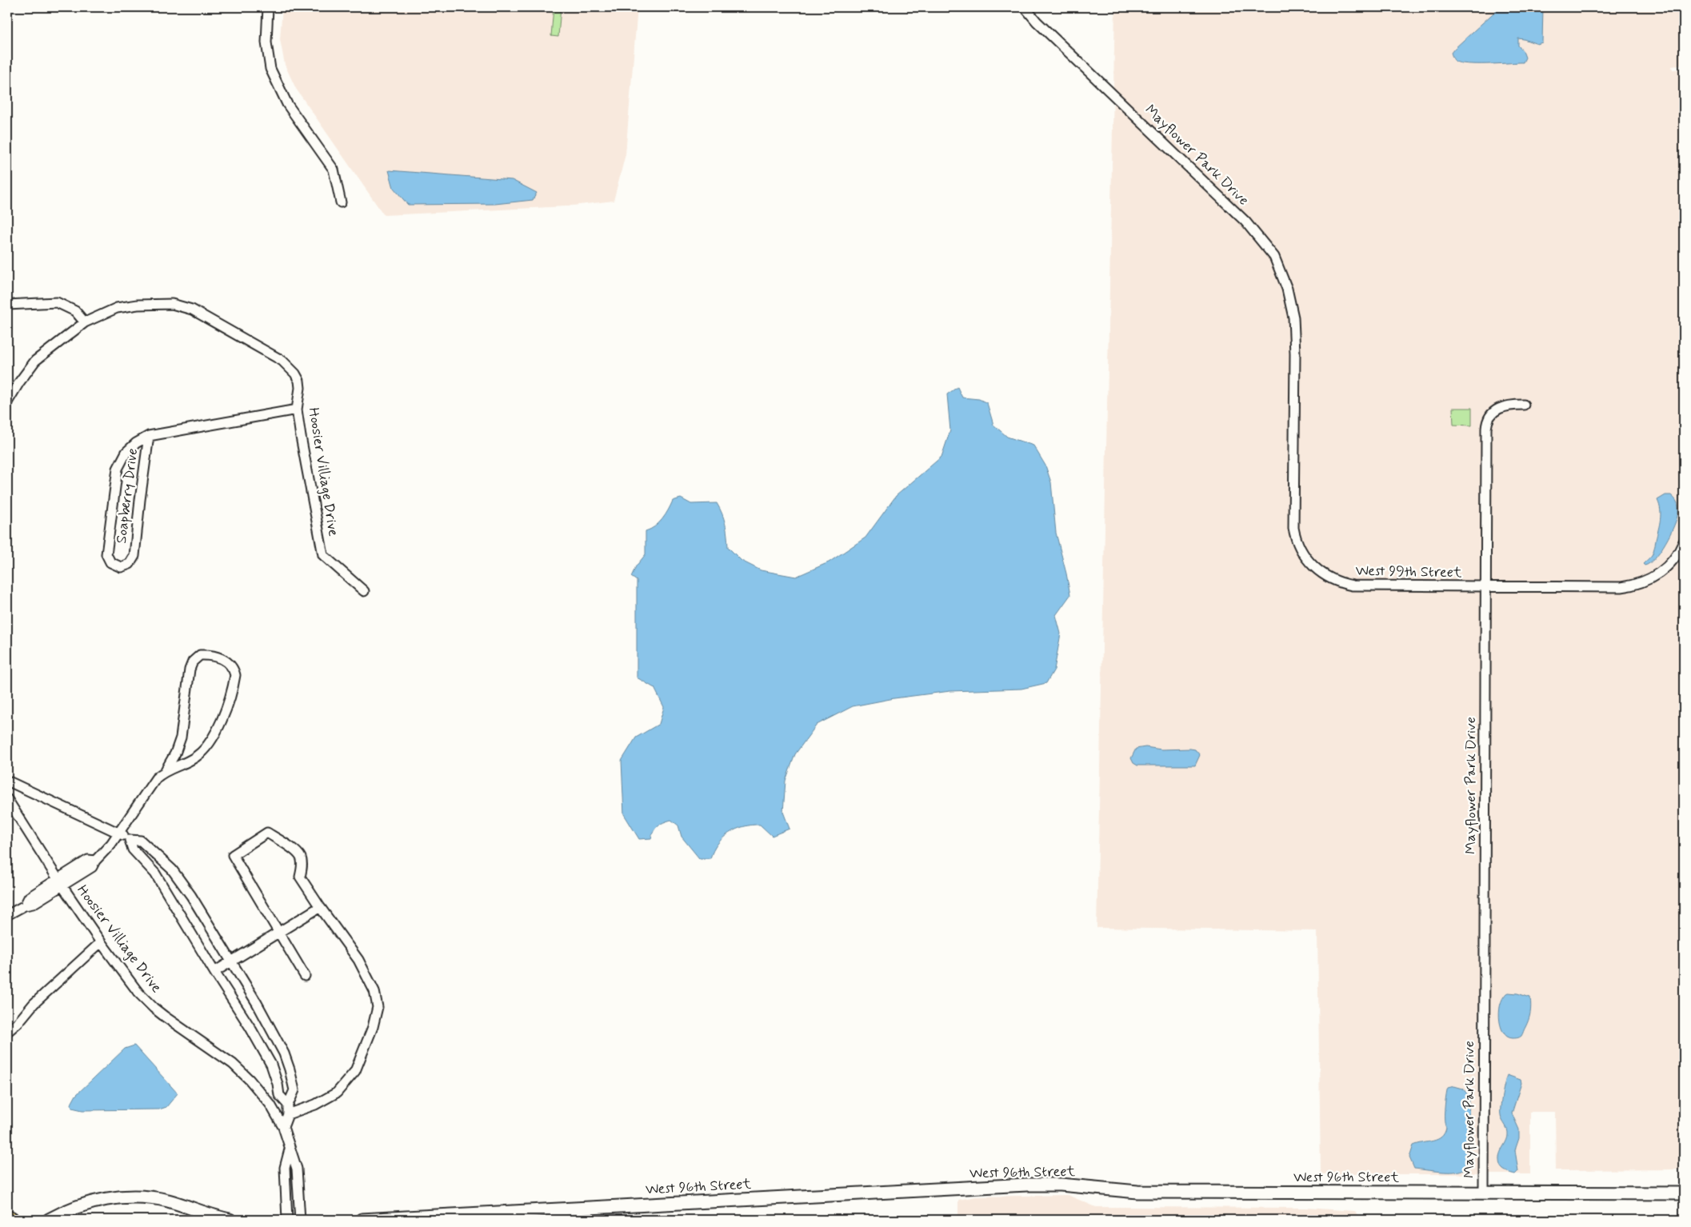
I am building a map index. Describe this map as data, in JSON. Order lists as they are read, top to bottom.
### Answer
{
  "streets": {
    "street": [
      "Mayflower Park Drive",
      "Hoosier Villiage Drive",
      "Soapberry Drive",
      "West 99th Street",
      "West 96th Street"
    ]
  },
  "crossings": [
    ["Mayflower Park Drive", "West 99th Street"],
    ["Mayflower Park Drive", "West 96th Street"],
    ["Hoosier Villiage Drive", "Soapberry Drive"]
  ]
}
